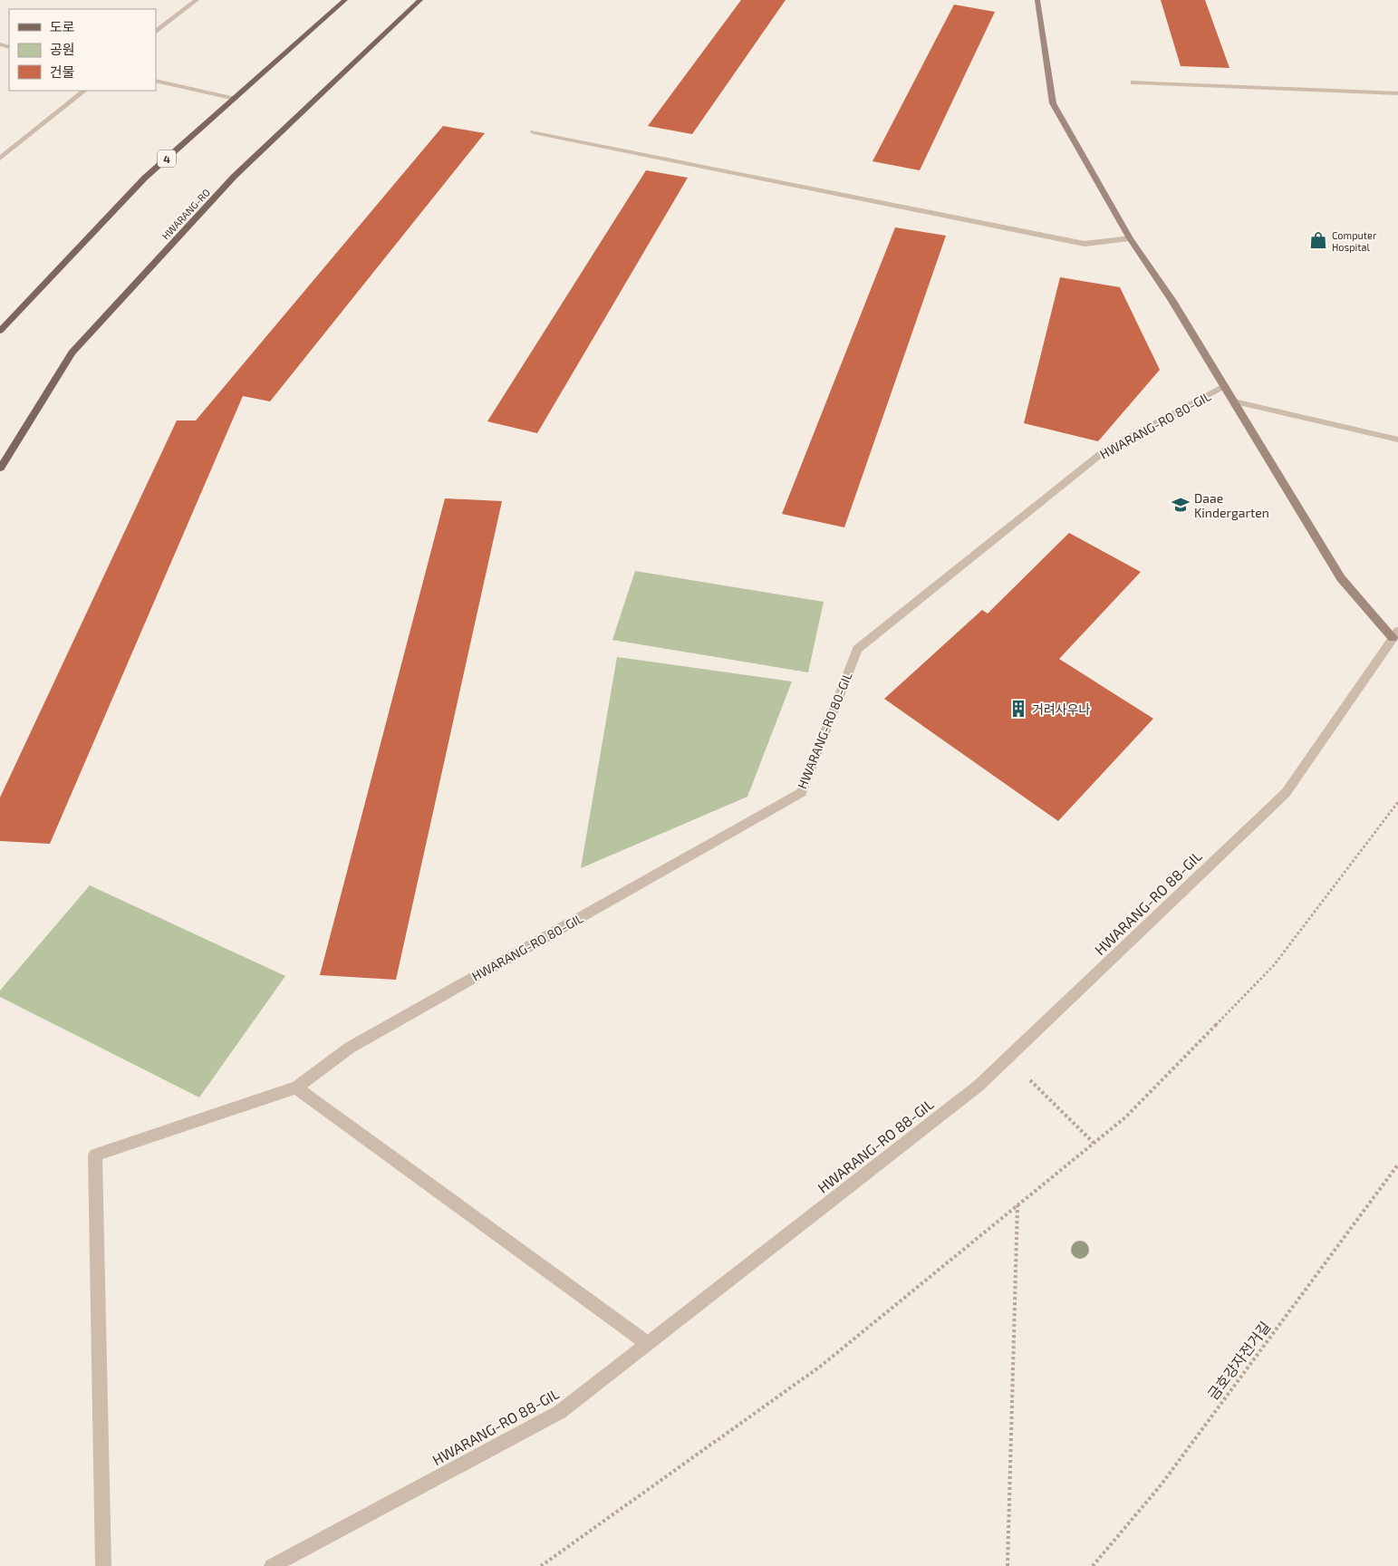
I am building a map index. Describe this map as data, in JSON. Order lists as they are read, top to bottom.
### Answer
{
  "streets": {
    "main road": ["4", "HWARANG-RO"],
    "street": ["HWARANG-RO 80-GIL", "HWARANG-RO 88-GIL"],
    "path": ["금호강자전거길"]
  },
  "places": {
    "shop": ["Computer Hospital"],
    "school or university": ["Daae Kindergarten"],
    "building": ["거려사우나"]
  },
  "legend": ["도로", "공원", "건물"]
}
